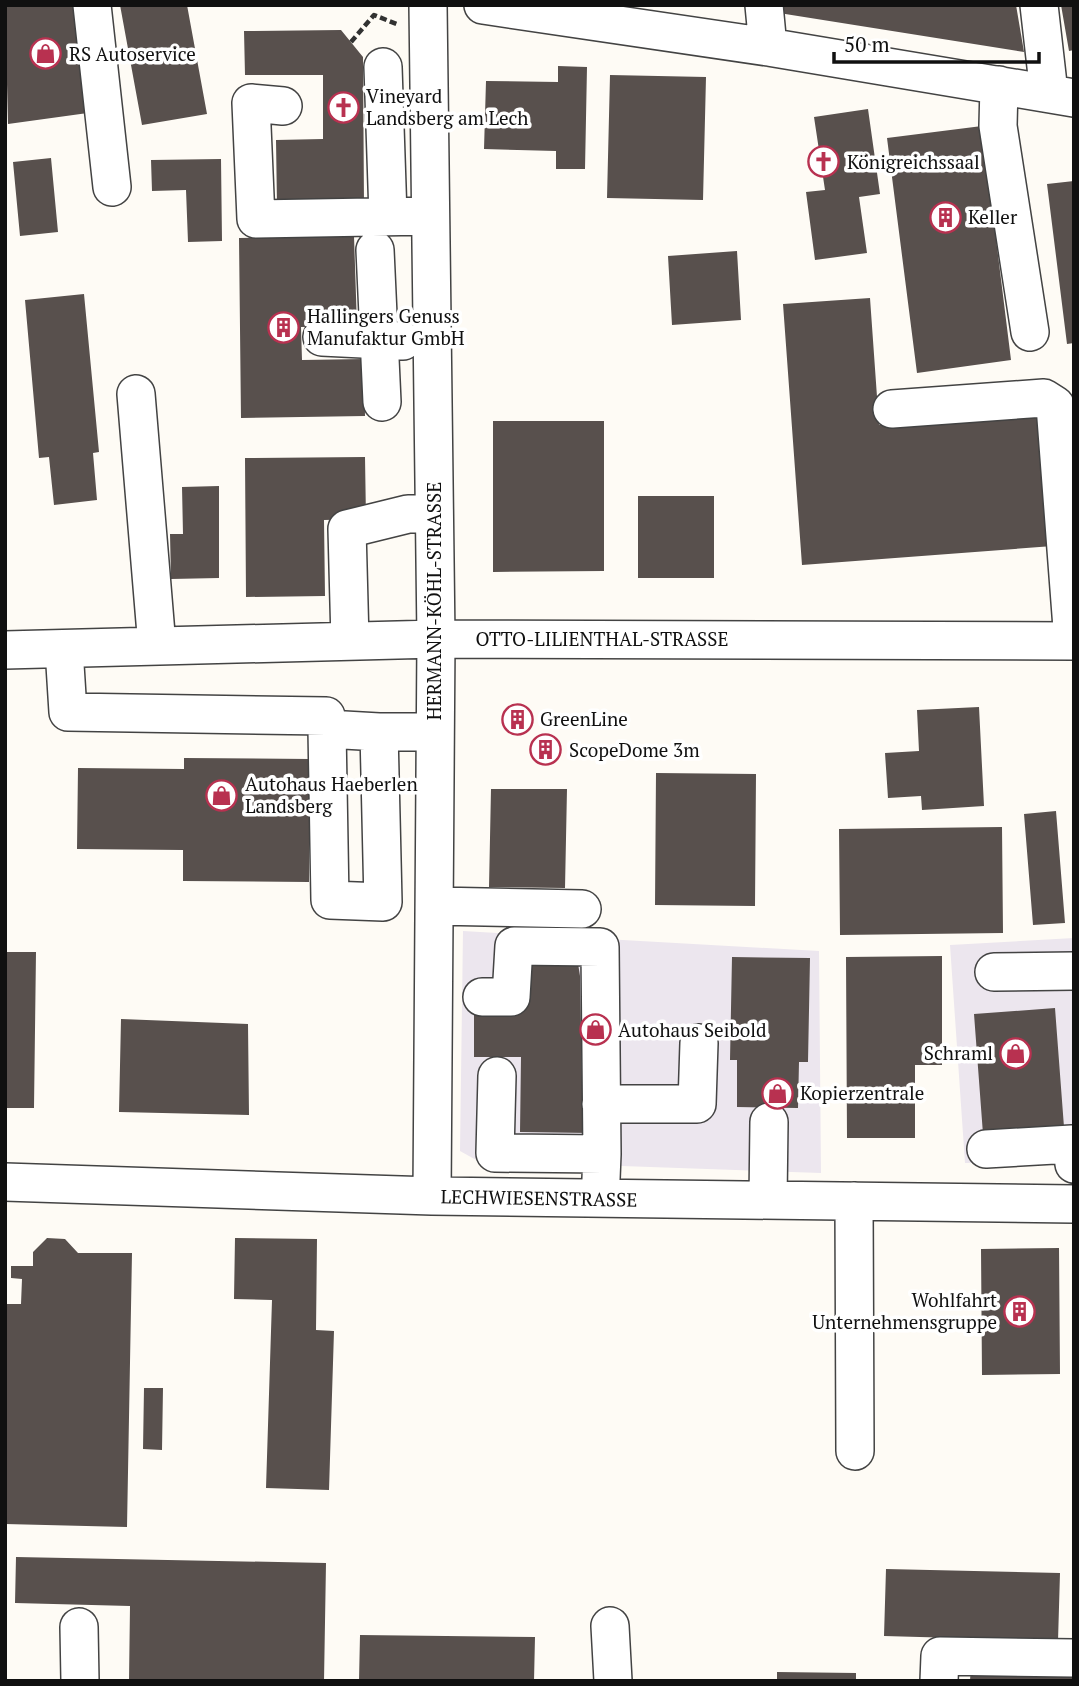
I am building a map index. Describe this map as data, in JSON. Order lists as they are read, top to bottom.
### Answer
{
  "streets": {
    "street": ["HERMANN-KÖHL-STRASSE", "OTTO-LILIENTHAL-STRASSE", "LECHWIESENSTRASSE"]
  },
  "crossings": [
    ["HERMANN-KÖHL-STRASSE", "OTTO-LILIENTHAL-STRASSE"],
    ["HERMANN-KÖHL-STRASSE", "LECHWIESENSTRASSE"]
  ],
  "places": {
    "shop": [
      "RS Autoservice",
      "Autohaus Haeberlen Landsberg",
      "Autohaus Seibold",
      "Schraml",
      "Kopierzentrale"
    ],
    "church": ["Vineyard Landsberg am Lech", "Königreichssaal"],
    "building": [
      "Keller",
      "Hallingers Genuss Manufaktur GmbH",
      "GreenLine",
      "ScopeDome 3m",
      "Wohlfahrt Unternehmensgruppe"
    ]
  },
  "scale_bar": "50 m"
}
